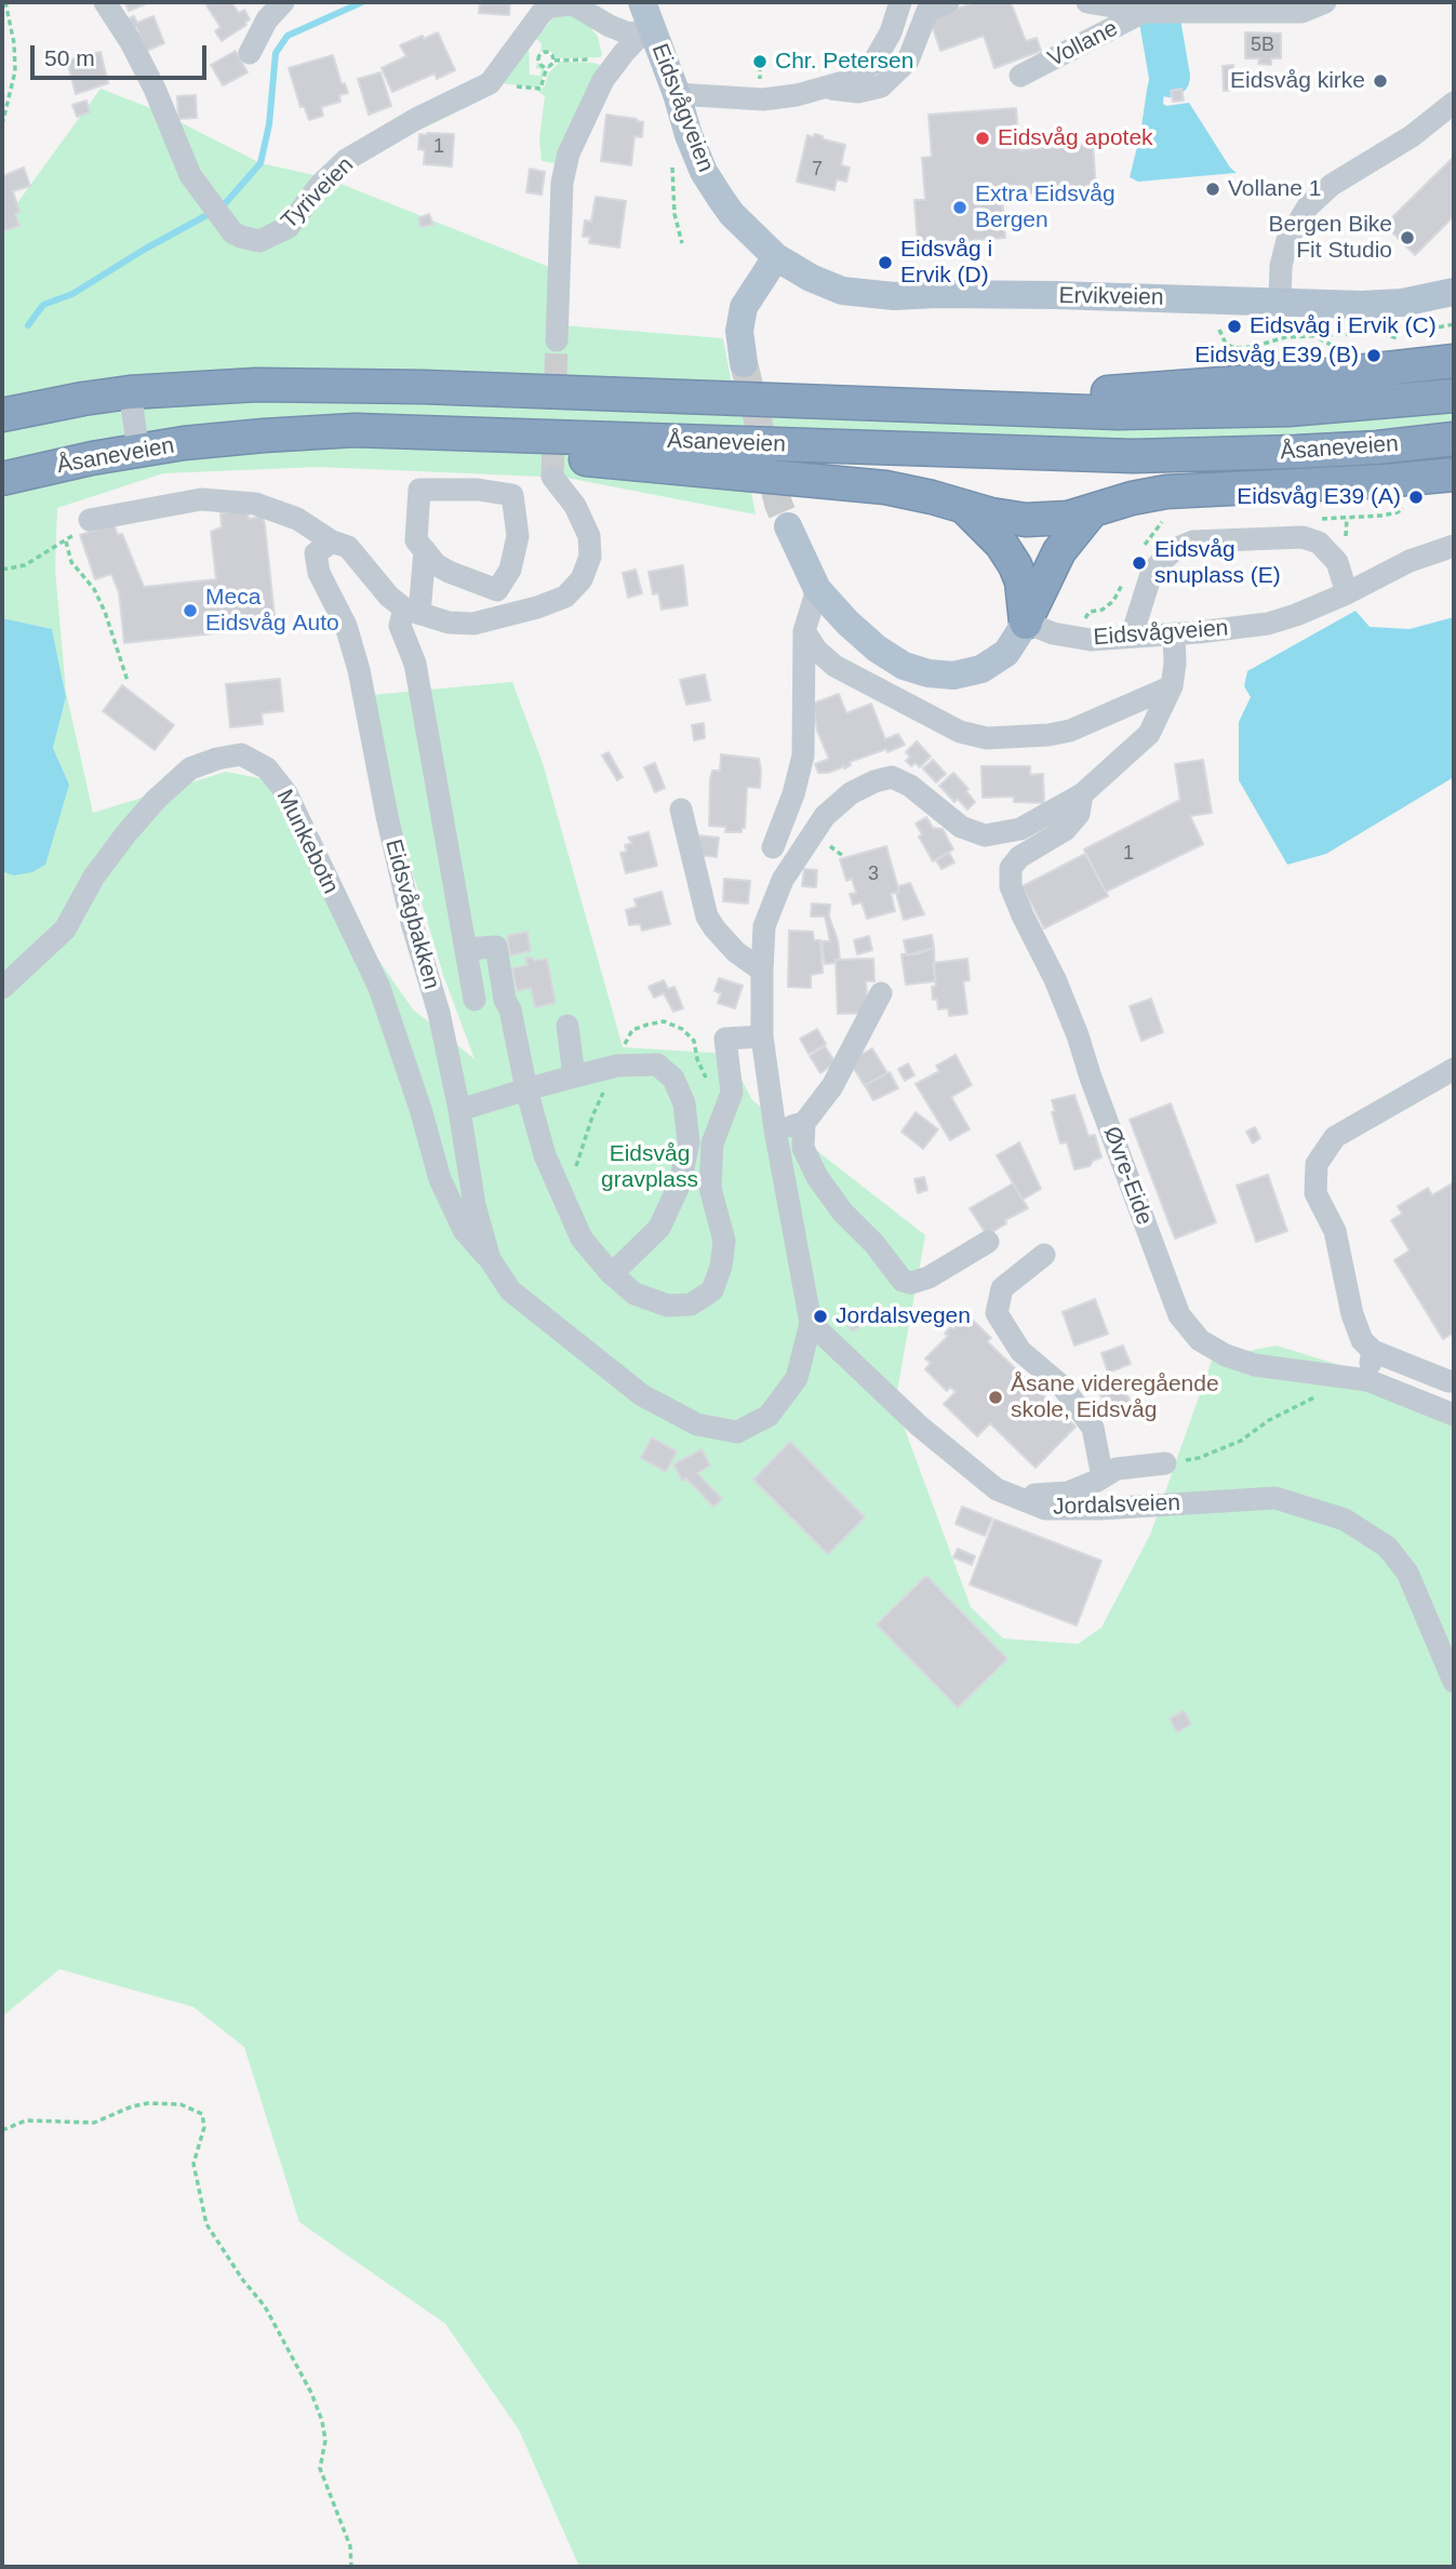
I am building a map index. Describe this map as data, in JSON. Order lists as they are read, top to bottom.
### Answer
{
  "streets": {
    "highway": ["Åsaneveien"],
    "main road": ["Eidsvågveien", "Ervikveien"],
    "street": [
      "Vollane",
      "Tyriveien",
      "Munkebotn",
      "Eidsvågbakken",
      "Øvre-Eide",
      "Jordalsveien"
    ]
  },
  "crossings": [
    ["Eidsvågveien", "Tyriveien"],
    ["Eidsvågveien", "Ervikveien"],
    ["Munkebotn", "Eidsvågbakken"],
    ["Eidsvågbakken", "Jordalsveien"]
  ],
  "parks": ["Eidsvåg gravplass"],
  "places": [
    "Chr. Petersen",
    "Eidsvåg kirke",
    "Eidsvåg apotek",
    "Vollane 1",
    "Extra Eidsvåg Bergen",
    "Bergen Bike Fit Studio",
    "Eidsvåg i Ervik (D)",
    "Eidsvåg i Ervik (C)",
    "Eidsvåg E39 (B)",
    "Eidsvåg E39 (A)",
    "Eidsvåg snuplass (E)",
    "Meca Eidsvåg Auto",
    "Jordalsvegen",
    "Åsane videregående skole, Eidsvåg"
  ],
  "house_numbers": [
    "5B",
    "1",
    "7",
    "1",
    "3"
  ],
  "scale_bar": "50 m"
}
